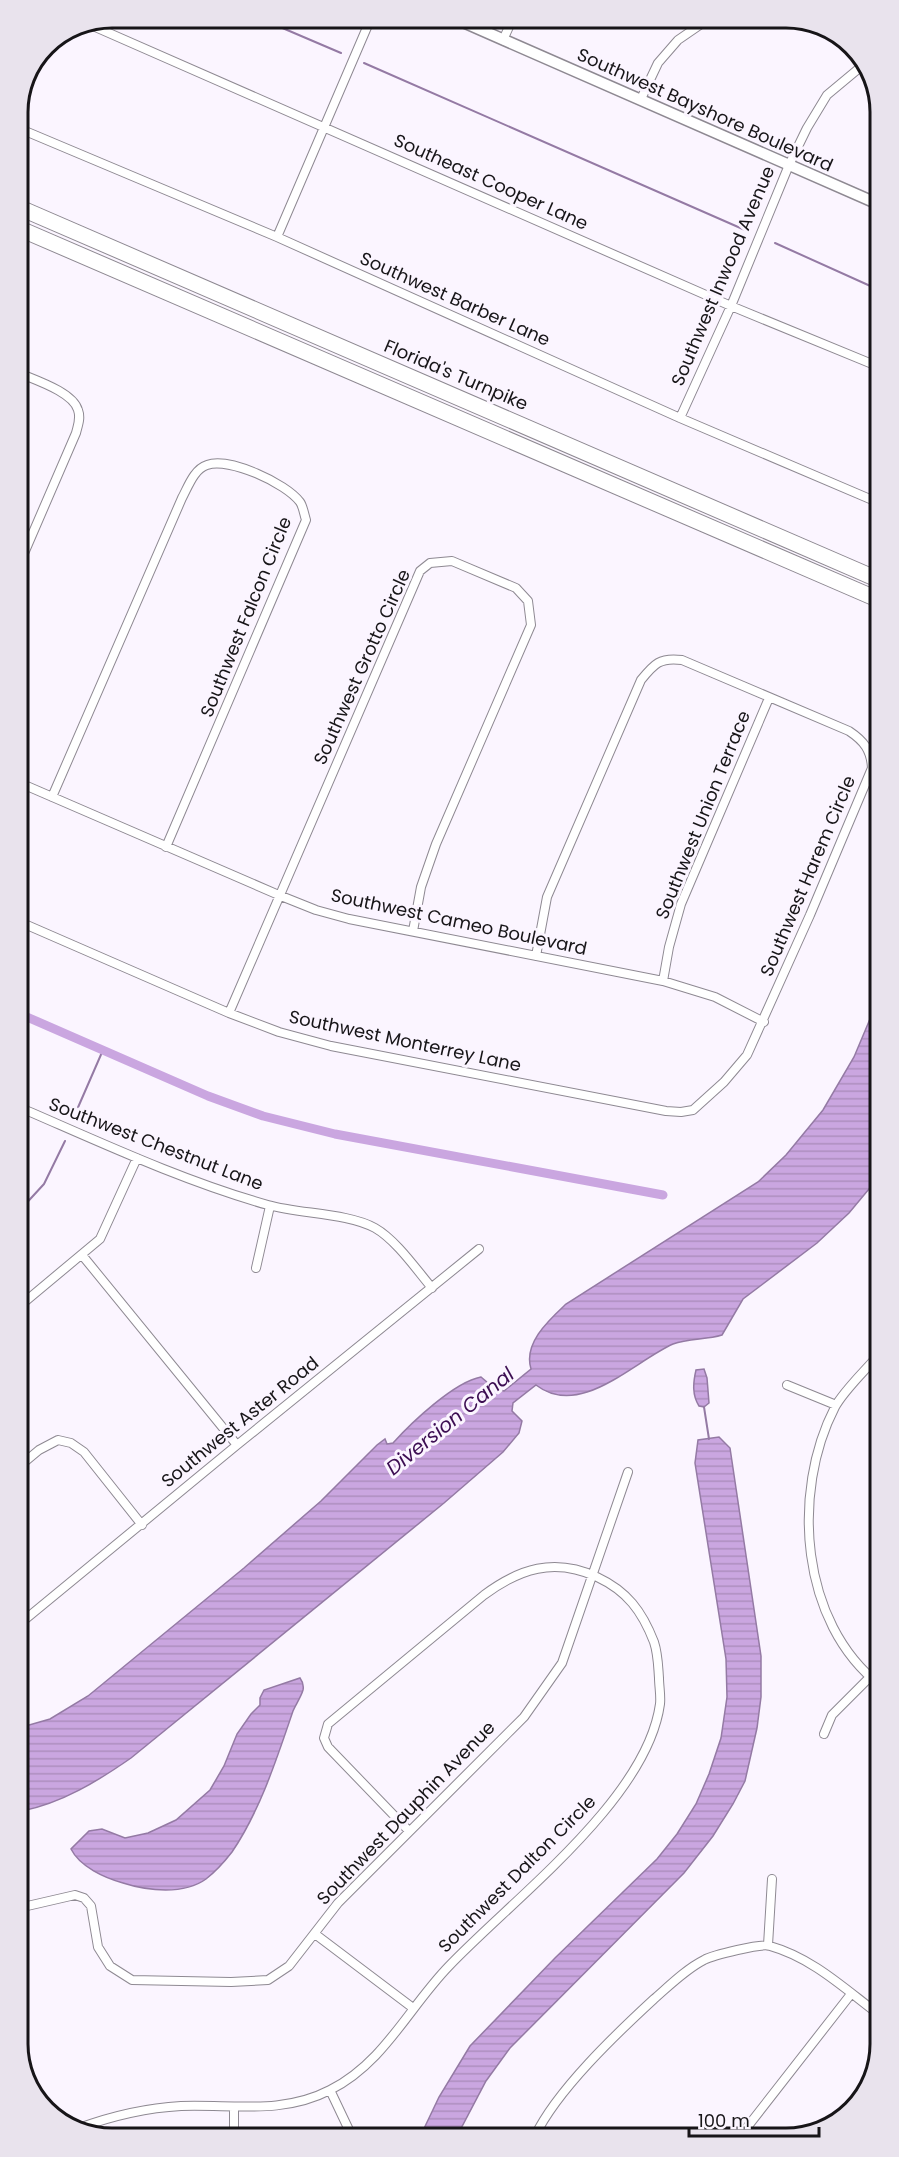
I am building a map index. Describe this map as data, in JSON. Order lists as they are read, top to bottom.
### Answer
{
  "streets": {
    "highway": ["Florida's Turnpike"],
    "street": [
      "Southwest Bayshore Boulevard",
      "Southeast Cooper Lane",
      "Southwest Inwood Avenue",
      "Southwest Barber Lane",
      "Southwest Falcon Circle",
      "Southwest Grotto Circle",
      "Southwest Union Terrace",
      "Southwest Harem Circle",
      "Southwest Cameo Boulevard",
      "Southwest Monterrey Lane",
      "Southwest Chestnut Lane",
      "Southwest Aster Road",
      "Southwest Dauphin Avenue",
      "Southwest Dalton Circle"
    ]
  },
  "crossings": [
    ["Southwest Bayshore Boulevard", "Southwest Inwood Avenue"],
    ["Southeast Cooper Lane", "Southwest Inwood Avenue"],
    ["Southwest Inwood Avenue", "Southwest Barber Lane"],
    ["Southwest Falcon Circle", "Southwest Cameo Boulevard"],
    ["Southwest Grotto Circle", "Southwest Cameo Boulevard"],
    ["Southwest Grotto Circle", "Southwest Monterrey Lane"],
    ["Southwest Union Terrace", "Southwest Harem Circle"],
    ["Southwest Union Terrace", "Southwest Cameo Boulevard"],
    ["Southwest Harem Circle", "Southwest Cameo Boulevard"],
    ["Southwest Harem Circle", "Southwest Monterrey Lane"],
    ["Southwest Chestnut Lane", "Southwest Aster Road"],
    ["Southwest Dauphin Avenue", "Southwest Dalton Circle"]
  ],
  "water": ["Diversion Canal"],
  "scale_bar": "100 m"
}
